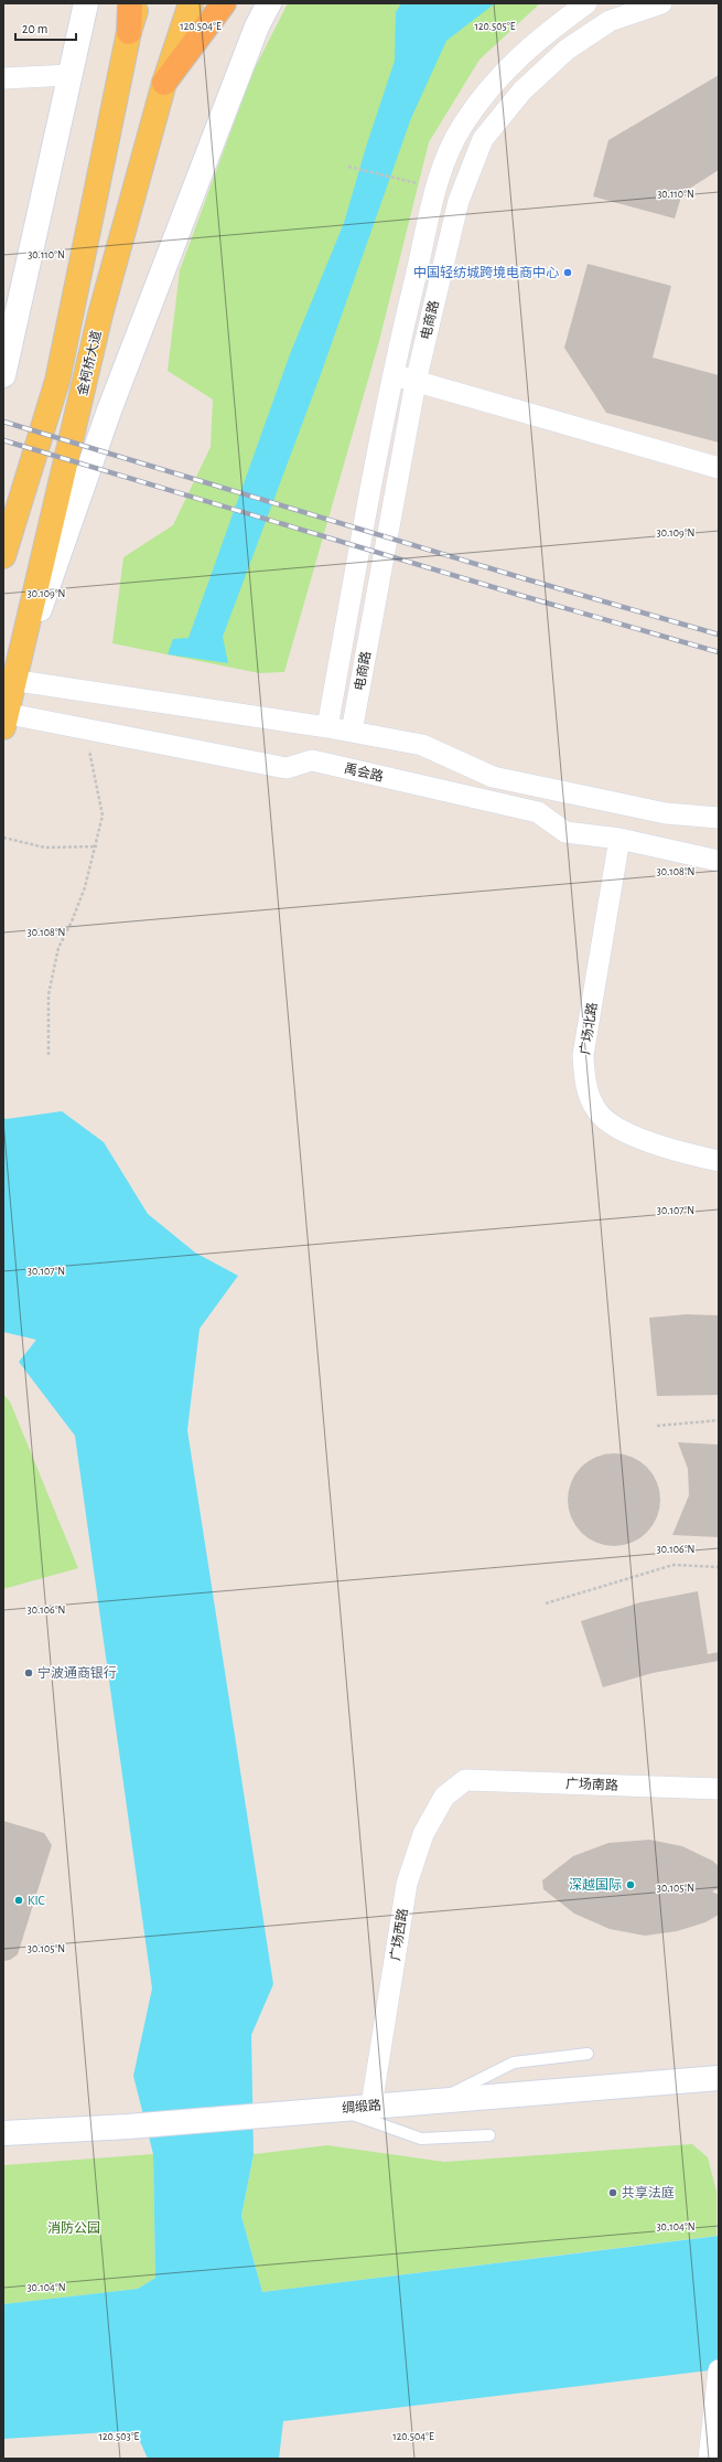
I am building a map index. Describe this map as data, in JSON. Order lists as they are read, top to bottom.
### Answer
{
  "streets": {
    "main road": ["金柯桥大道"],
    "street": [
      "电商路",
      "禹会路",
      "广场北路",
      "广场南路",
      "广场西路",
      "绸缎路"
    ]
  },
  "crossings": [
    ["金柯桥大道", "禹会路"],
    ["禹会路", "广场北路"],
    ["广场南路", "广场西路"],
    ["广场西路", "绸缎路"]
  ],
  "parks": ["消防公园"],
  "places": [
    "中国轻纺城跨境电商中心",
    "宁波通商银行",
    "深越国际",
    "KIC",
    "共享法庭"
  ],
  "scale_bar": "20 m",
  "coordinates": [
    "120.504°E",
    "120.505°E",
    "30.110°N",
    "30.109°N",
    "30.108°N",
    "30.107°N",
    "30.106°N",
    "30.105°N",
    "30.104°N",
    "120.503°E"
  ]
}
